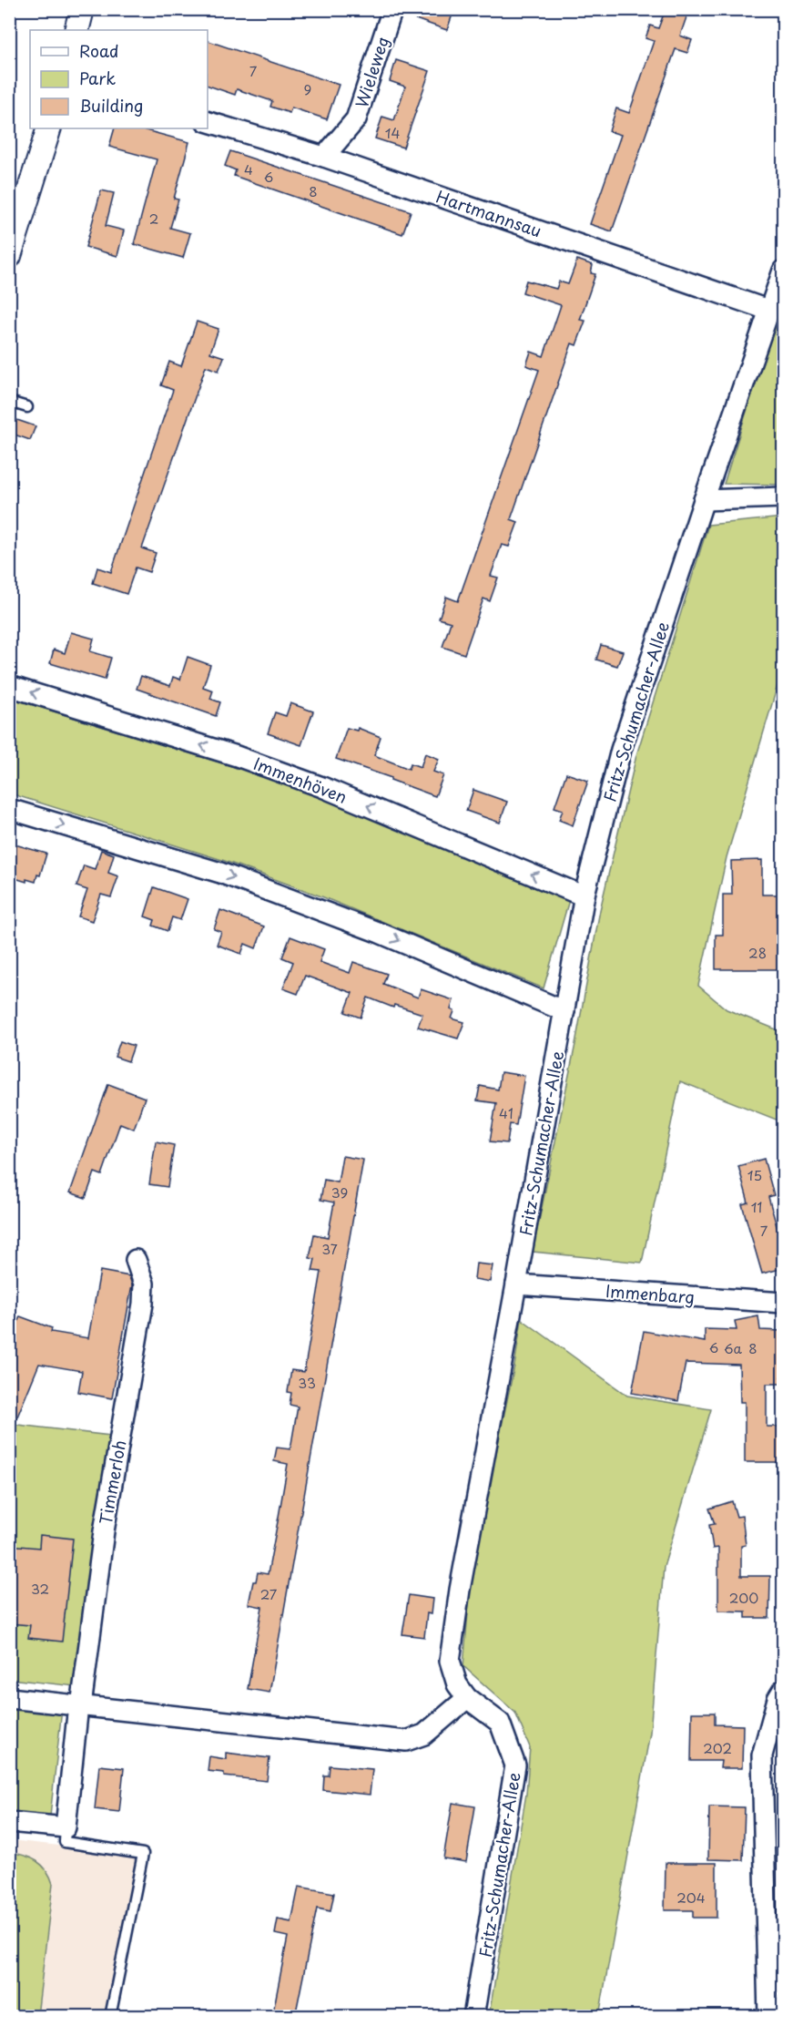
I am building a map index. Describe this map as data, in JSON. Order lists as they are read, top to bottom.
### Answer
{
  "streets": {
    "street": [
      "Wieleweg",
      "Hartmannsau",
      "Fritz-Schumacher-Allee",
      "Immenhöven",
      "Immenbarg",
      "Timmerloh"
    ]
  },
  "crossings": [
    ["Wieleweg", "Hartmannsau"],
    ["Hartmannsau", "Fritz-Schumacher-Allee"],
    ["Fritz-Schumacher-Allee", "Immenhöven"],
    ["Fritz-Schumacher-Allee", "Immenbarg"]
  ],
  "house_numbers": [
    "7",
    "9",
    "14",
    "4",
    "6",
    "8",
    "2",
    "28",
    "41",
    "15",
    "39",
    "11",
    "7",
    "37",
    "6",
    "6a",
    "8",
    "33",
    "32",
    "27",
    "200",
    "202",
    "204"
  ],
  "legend": ["Road", "Park", "Building"]
}
